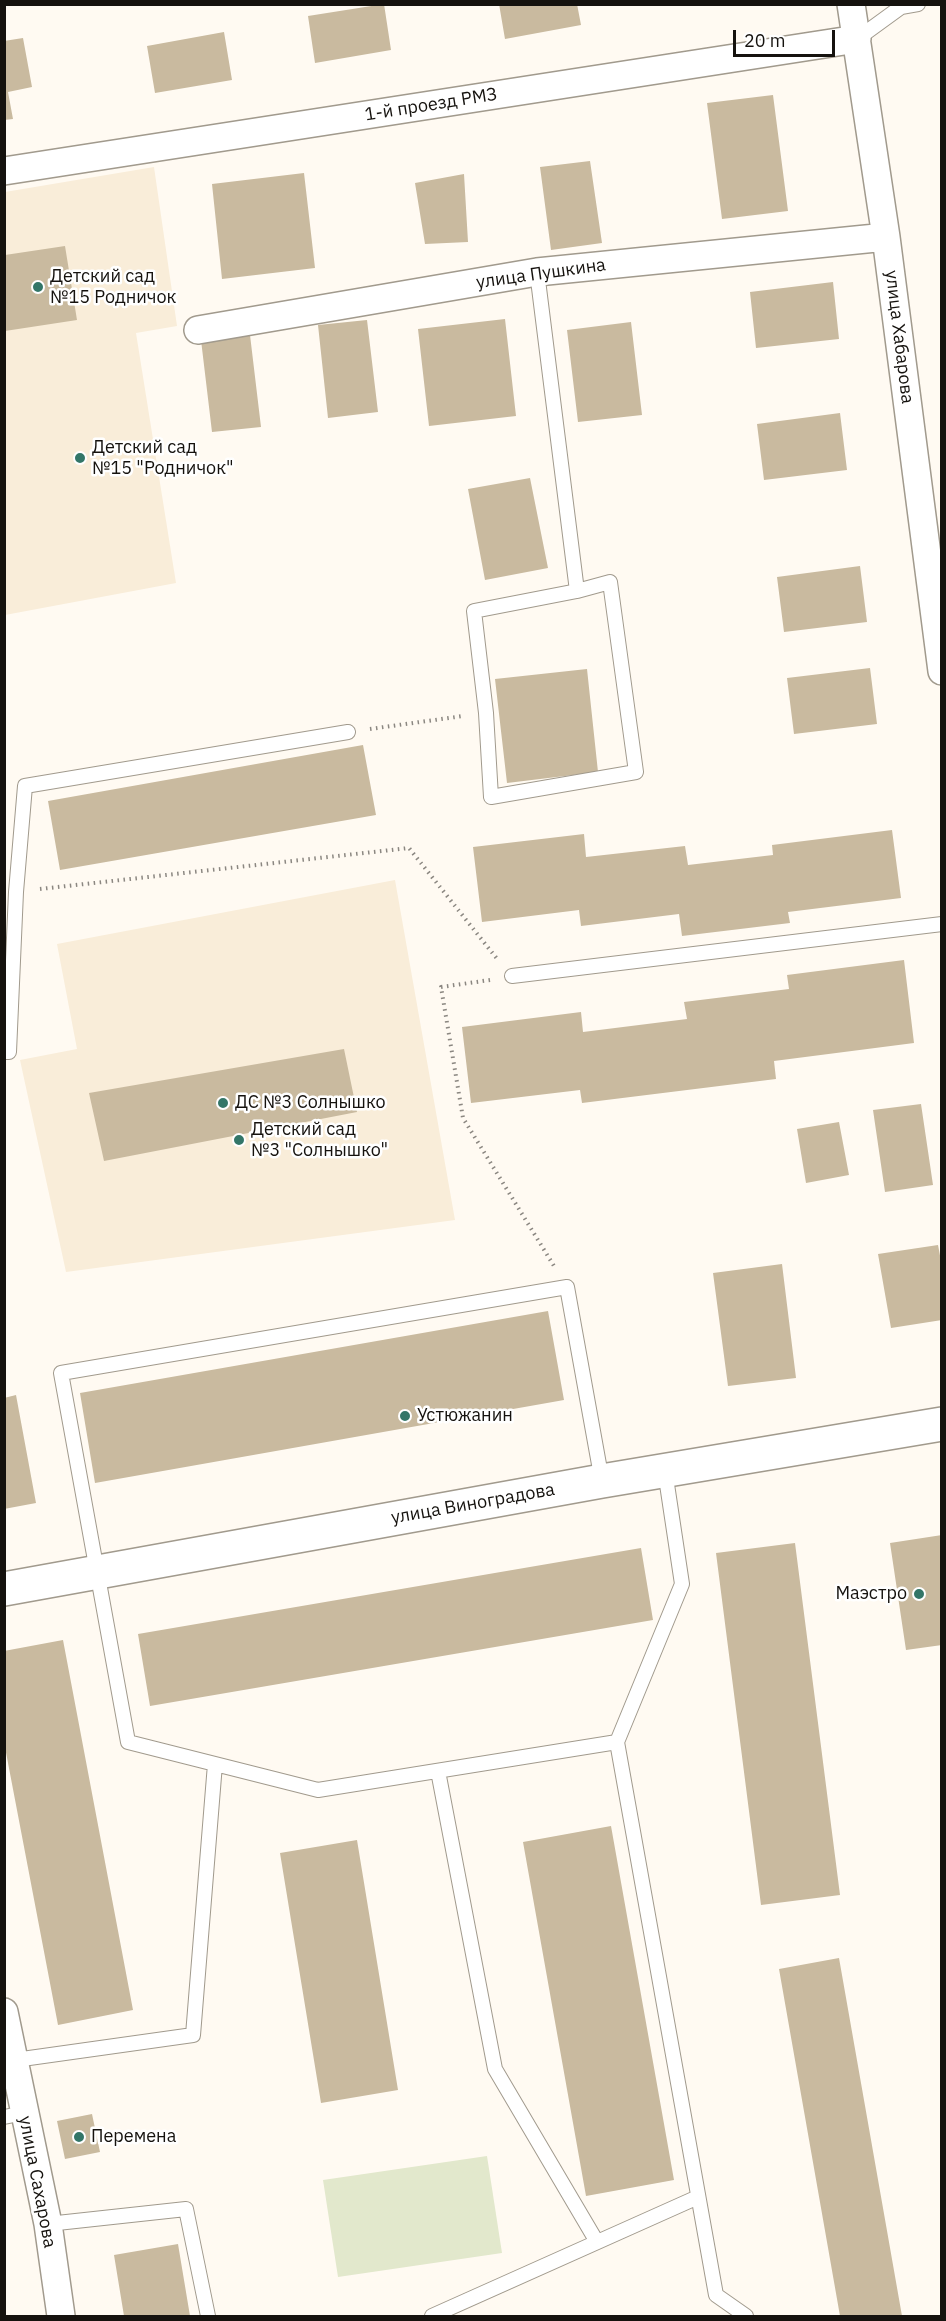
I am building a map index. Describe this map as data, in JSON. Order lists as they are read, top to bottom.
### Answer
{
  "streets": {
    "street": [
      "1-й проезд РМЗ",
      "улица Пушкина",
      "улица Хабарова",
      "улица Виноградова",
      "улица Сахарова"
    ]
  },
  "crossings": [
    ["1-й проезд РМЗ", "улица Хабарова"],
    ["улица Пушкина", "улица Хабарова"]
  ],
  "places": [
    "Детский сад №15 Родничок",
    "Детский сад №15 \"Родничок\"",
    "ДС №3 Солнышко",
    "Детский сад №3 \"Солнышко\"",
    "Устюжанин",
    "Маэстро",
    "Перемена"
  ],
  "scale_bar": "20 m"
}
